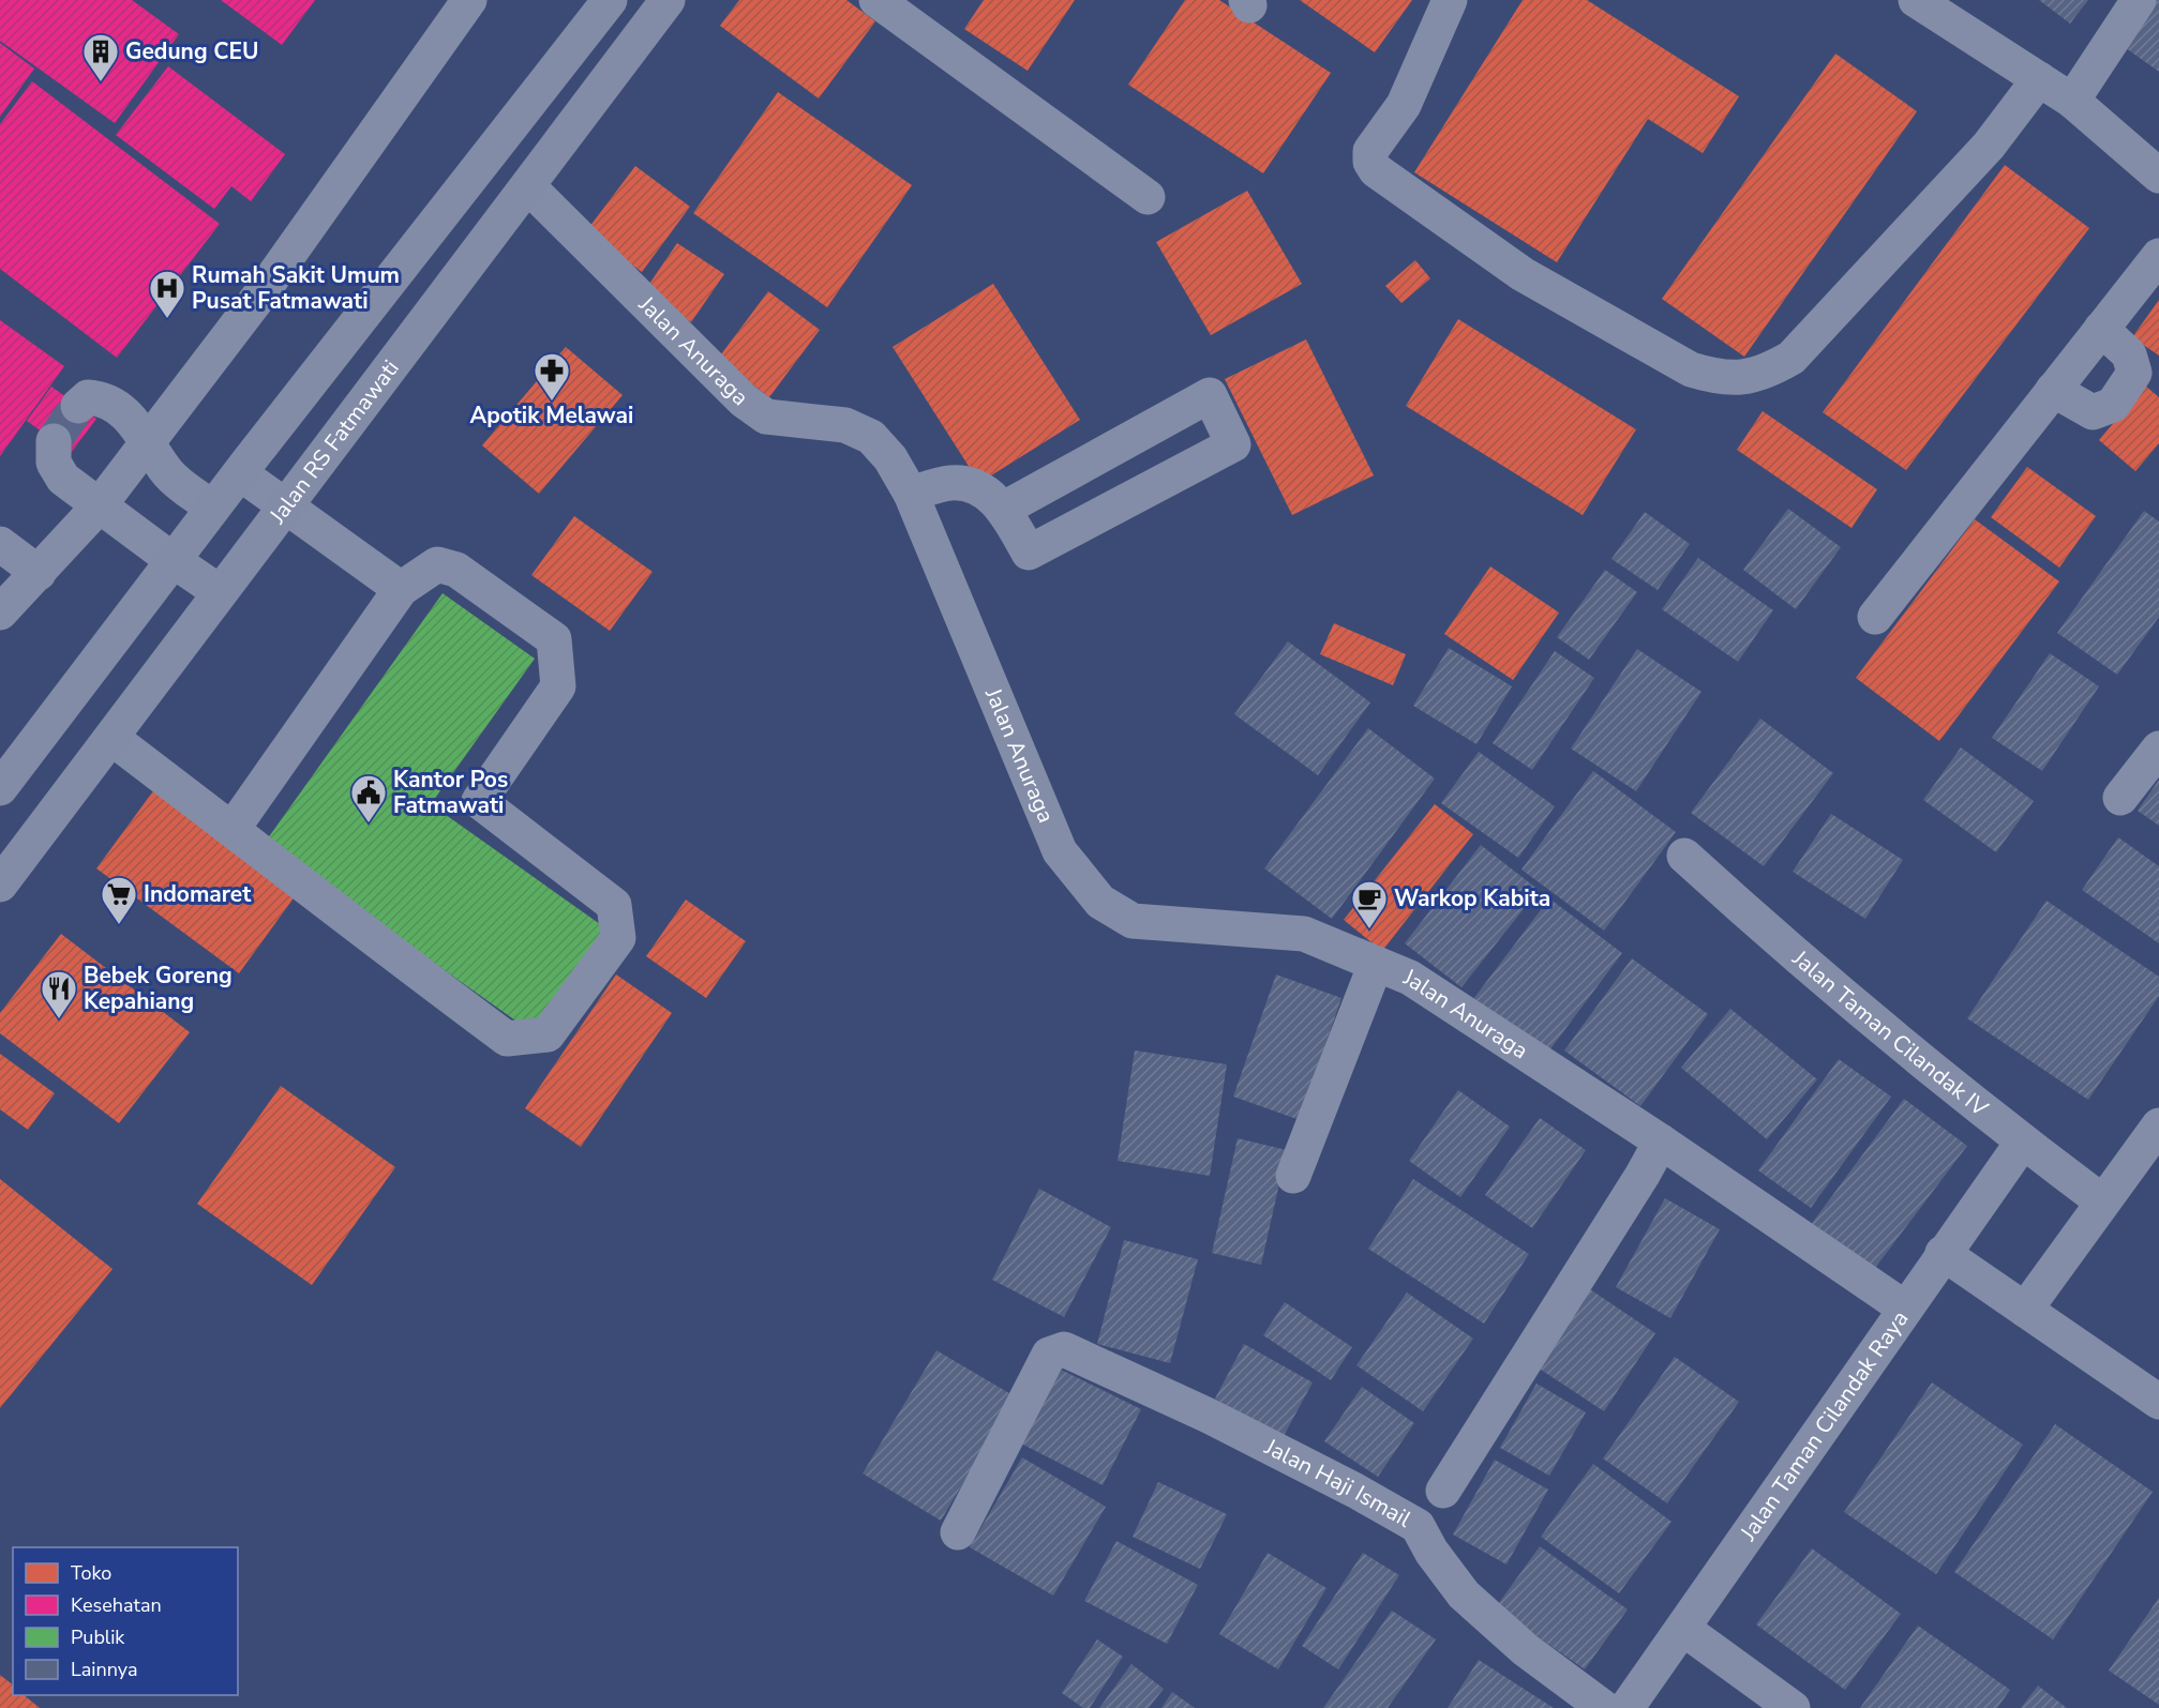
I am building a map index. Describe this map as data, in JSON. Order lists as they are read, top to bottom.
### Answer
{
  "streets": {
    "main road": ["Jalan RS Fatmawati"],
    "street": [
      "Jalan Anuraga",
      "Jalan Taman Cilandak IV",
      "Jalan Taman Cilandak Raya",
      "Jalan Haji Ismail"
    ]
  },
  "crossings": [
    ["Jalan Anuraga", "Jalan RS Fatmawati"],
    ["Jalan Anuraga", "Jalan Taman Cilandak Raya"],
    ["Jalan Taman Cilandak IV", "Jalan Taman Cilandak Raya"]
  ],
  "places": {
    "building": ["Gedung CEU"],
    "hospital": ["Rumah Sakit Umum Pusat Fatmawati"],
    "pharmacy": ["Apotik Melawai"],
    "public building": ["Kantor Pos Fatmawati"],
    "supermarket": ["Indomaret"],
    "cafe": ["Warkop Kabita"],
    "restaurant": ["Bebek Goreng Kepahiang"]
  },
  "legend": [
    "Toko",
    "Kesehatan",
    "Publik",
    "Lainnya"
  ]
}
